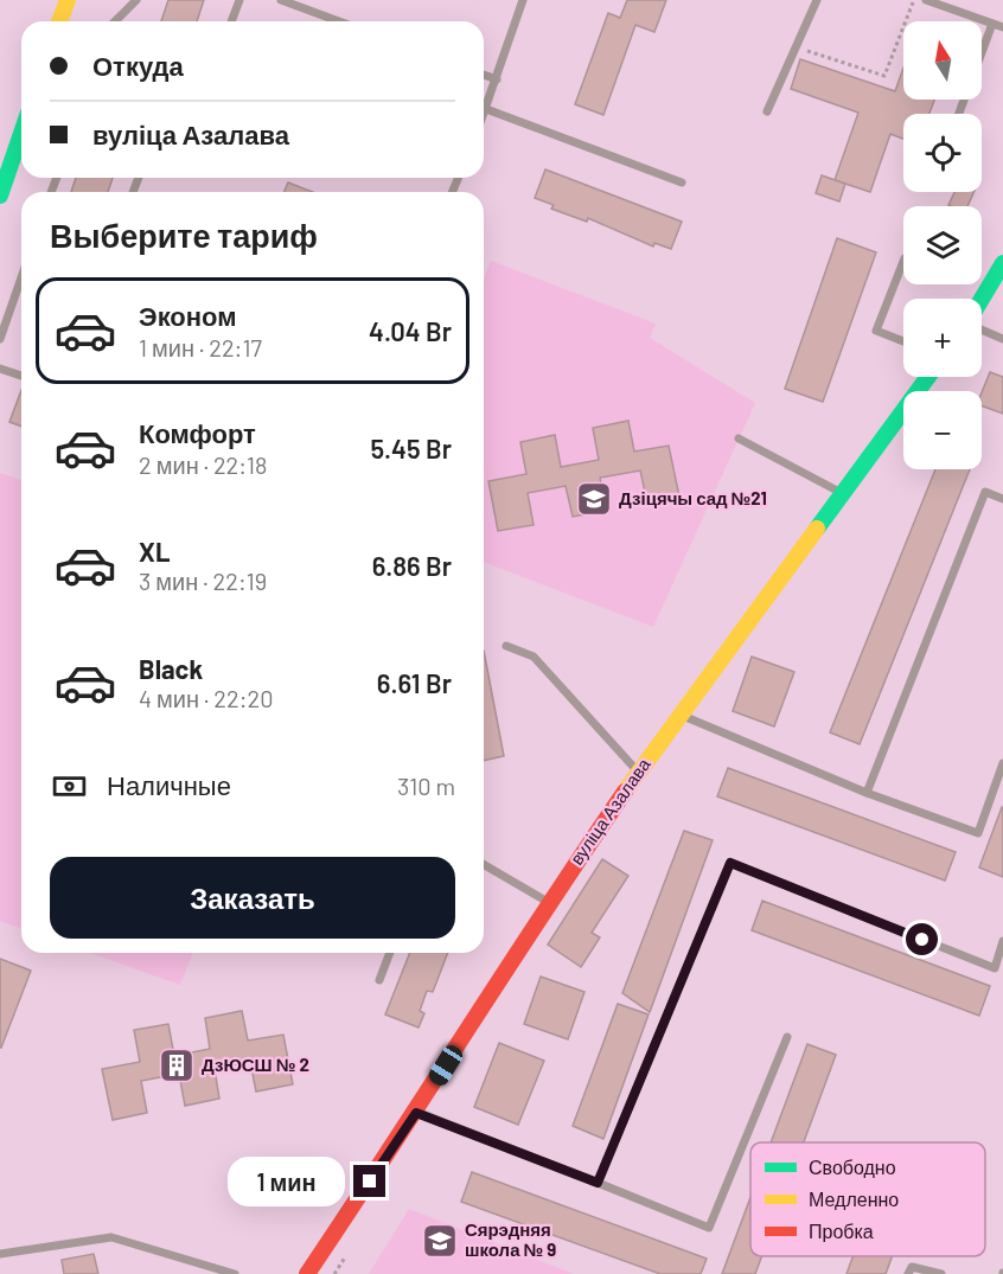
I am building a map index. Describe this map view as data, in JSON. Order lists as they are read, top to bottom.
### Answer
{
  "streets": {
    "street": ["вуліца Азалава"]
  },
  "places": {
    "school or university": ["Дзіцячы сад №21", "Сярэдняя школа № 9"],
    "building": ["ДзЮСШ № 2"]
  },
  "legend": ["Свободно", "Медленно", "Пробка"],
  "north": "top",
  "page": {
    "map_buttons": ["+", "−"],
    "banner": ["Откуда", "вуліца Азалава"],
    "heading": "Выберите тариф",
    "list": [
      {
        "name": "Эконом",
        "note": "1 мин · 22:17",
        "value": "4.04 Br"
      },
      {
        "name": "Комфорт",
        "note": "2 мин · 22:18",
        "value": "5.45 Br"
      },
      {
        "name": "XL",
        "note": "3 мин · 22:19",
        "value": "6.86 Br"
      },
      {
        "name": "Black",
        "note": "4 мин · 22:20",
        "value": "6.61 Br"
      }
    ],
    "pay": ["Наличные", "310 m"],
    "buttons": "Заказать",
    "bubble": "1 мин"
  }
}
